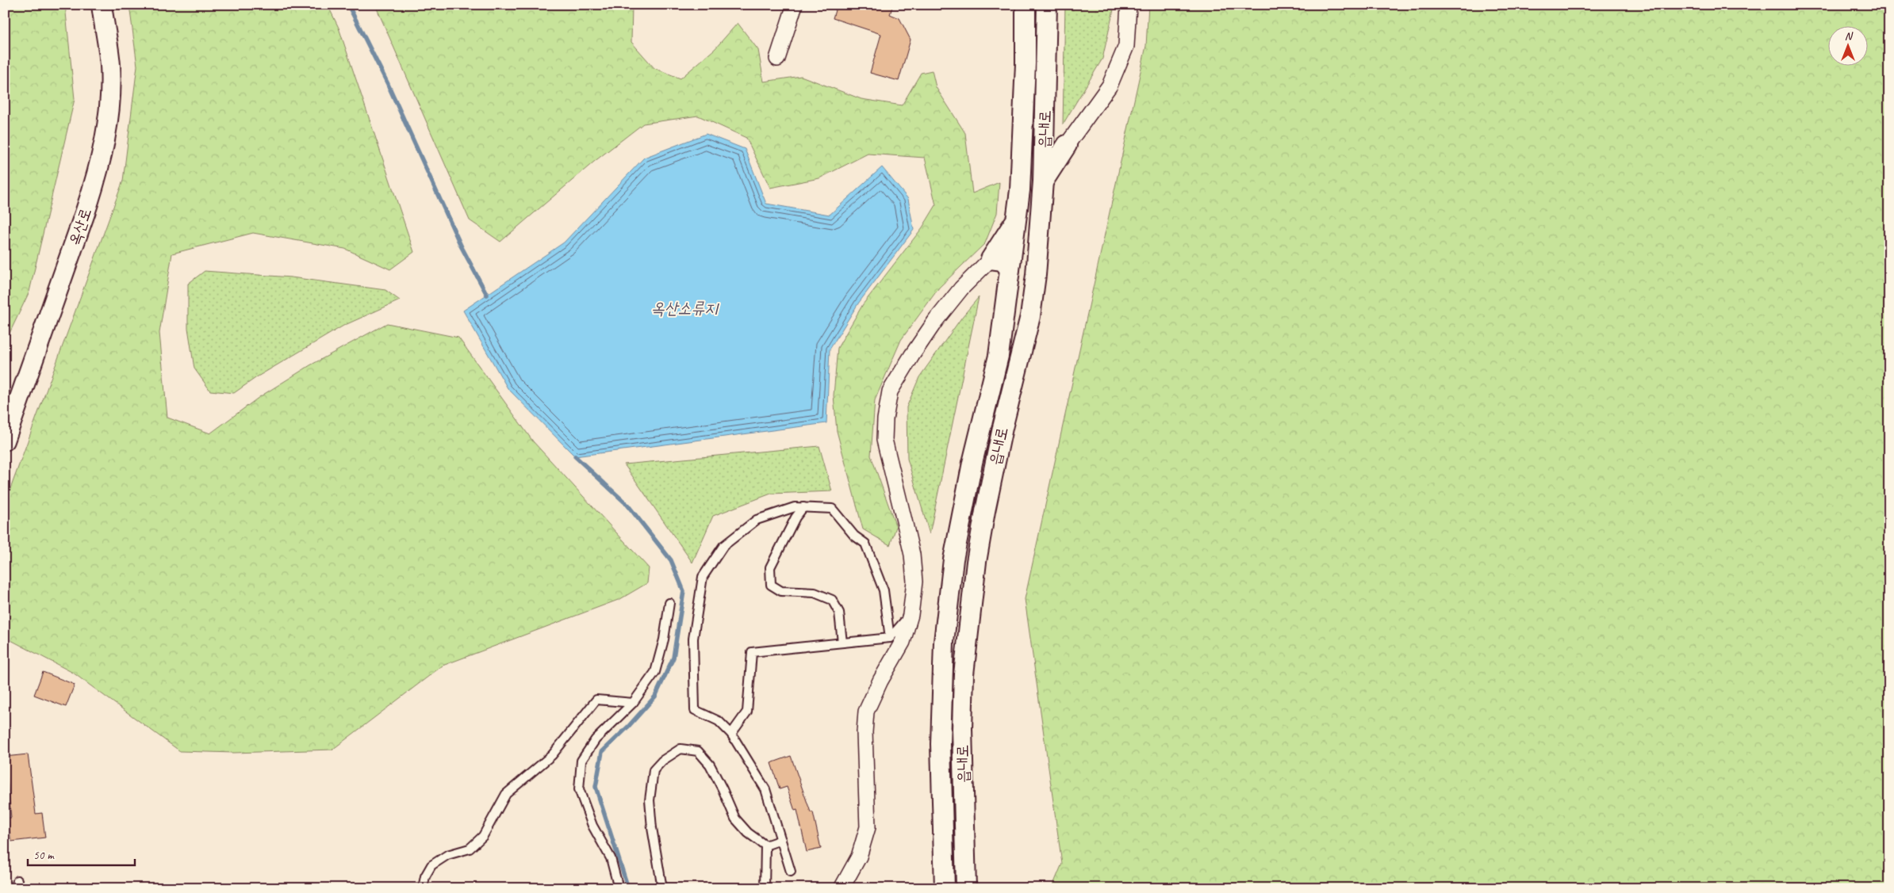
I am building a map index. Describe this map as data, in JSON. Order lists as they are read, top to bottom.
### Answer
{
  "streets": {
    "street": ["읍내로", "옥산로"]
  },
  "water": ["옥산소류지"],
  "scale_bar": "50 m",
  "north": "top"
}
